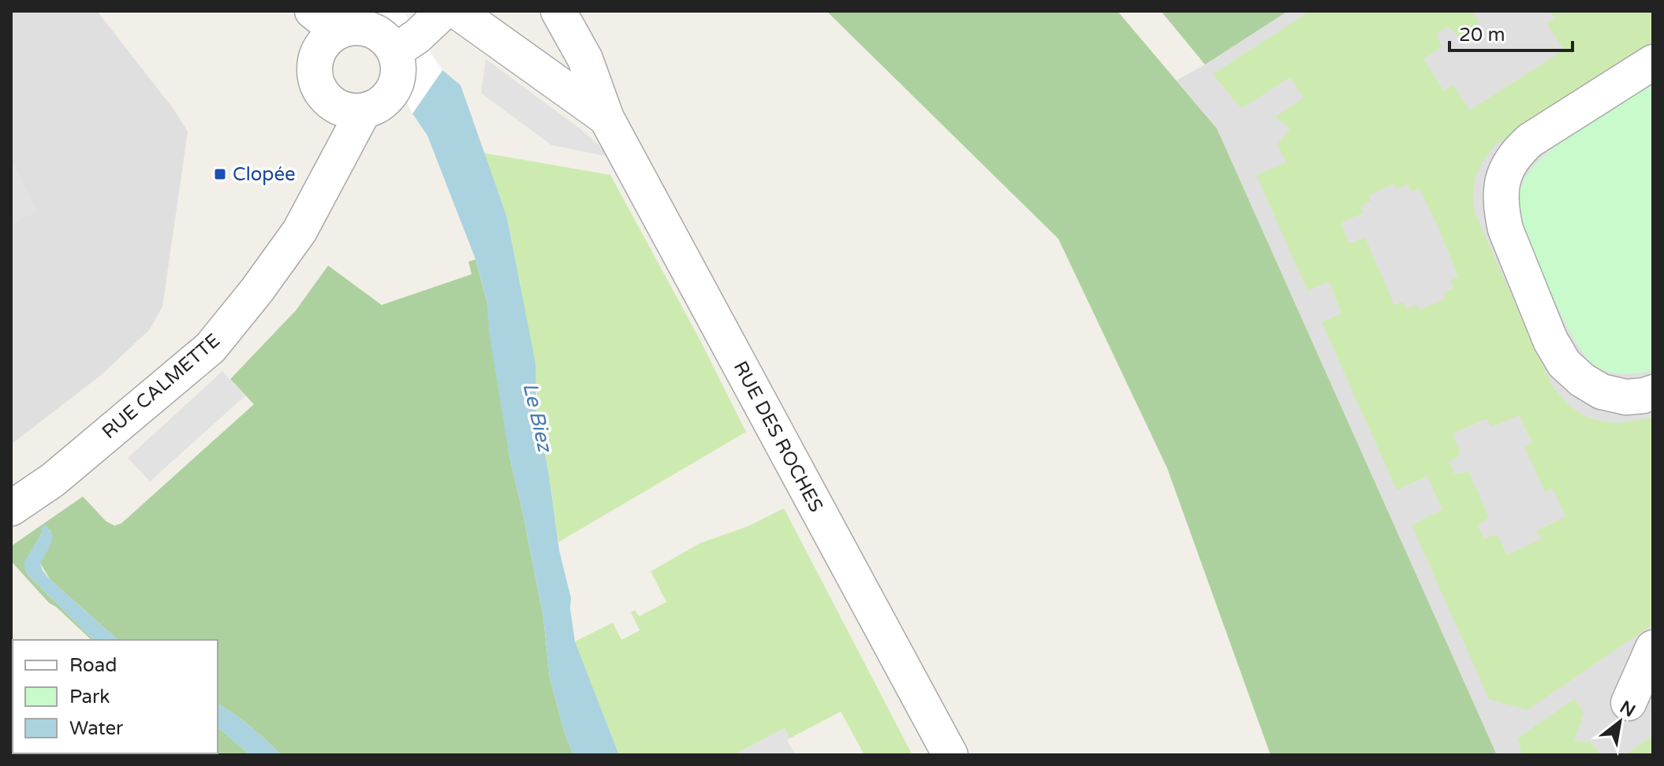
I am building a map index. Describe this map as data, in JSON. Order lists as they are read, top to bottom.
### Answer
{
  "streets": {
    "street": ["RUE CALMETTE", "RUE DES ROCHES"]
  },
  "water": ["Le Biez"],
  "places": {
    "transit": ["Clopée"]
  },
  "legend": ["Road", "Park", "Water"],
  "scale_bar": "20 m",
  "north": "top right"
}
